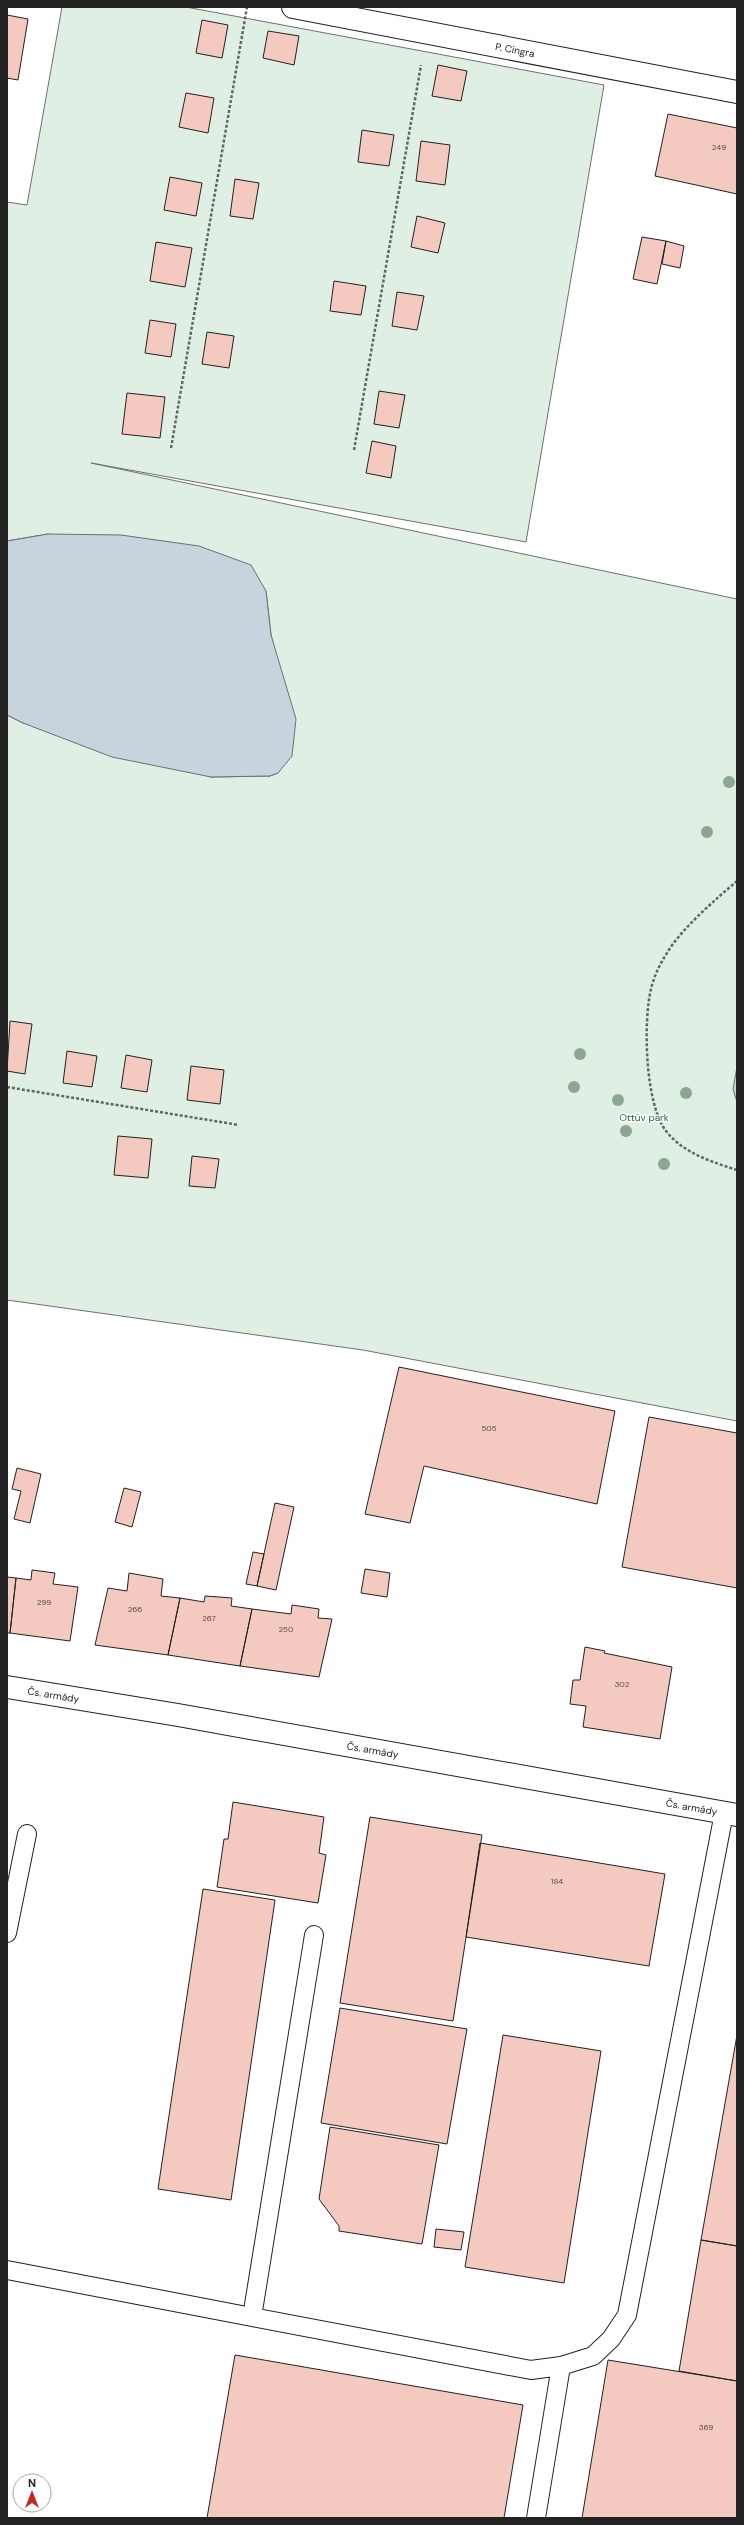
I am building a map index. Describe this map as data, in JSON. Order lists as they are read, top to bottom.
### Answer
{
  "streets": {
    "main road": ["P. Cingra", "Čs. armády"]
  },
  "parks": ["Ottúv park"],
  "house_numbers": [
    "249",
    "505",
    "299",
    "266",
    "267",
    "250",
    "302",
    "184",
    "369"
  ],
  "north": "top"
}
